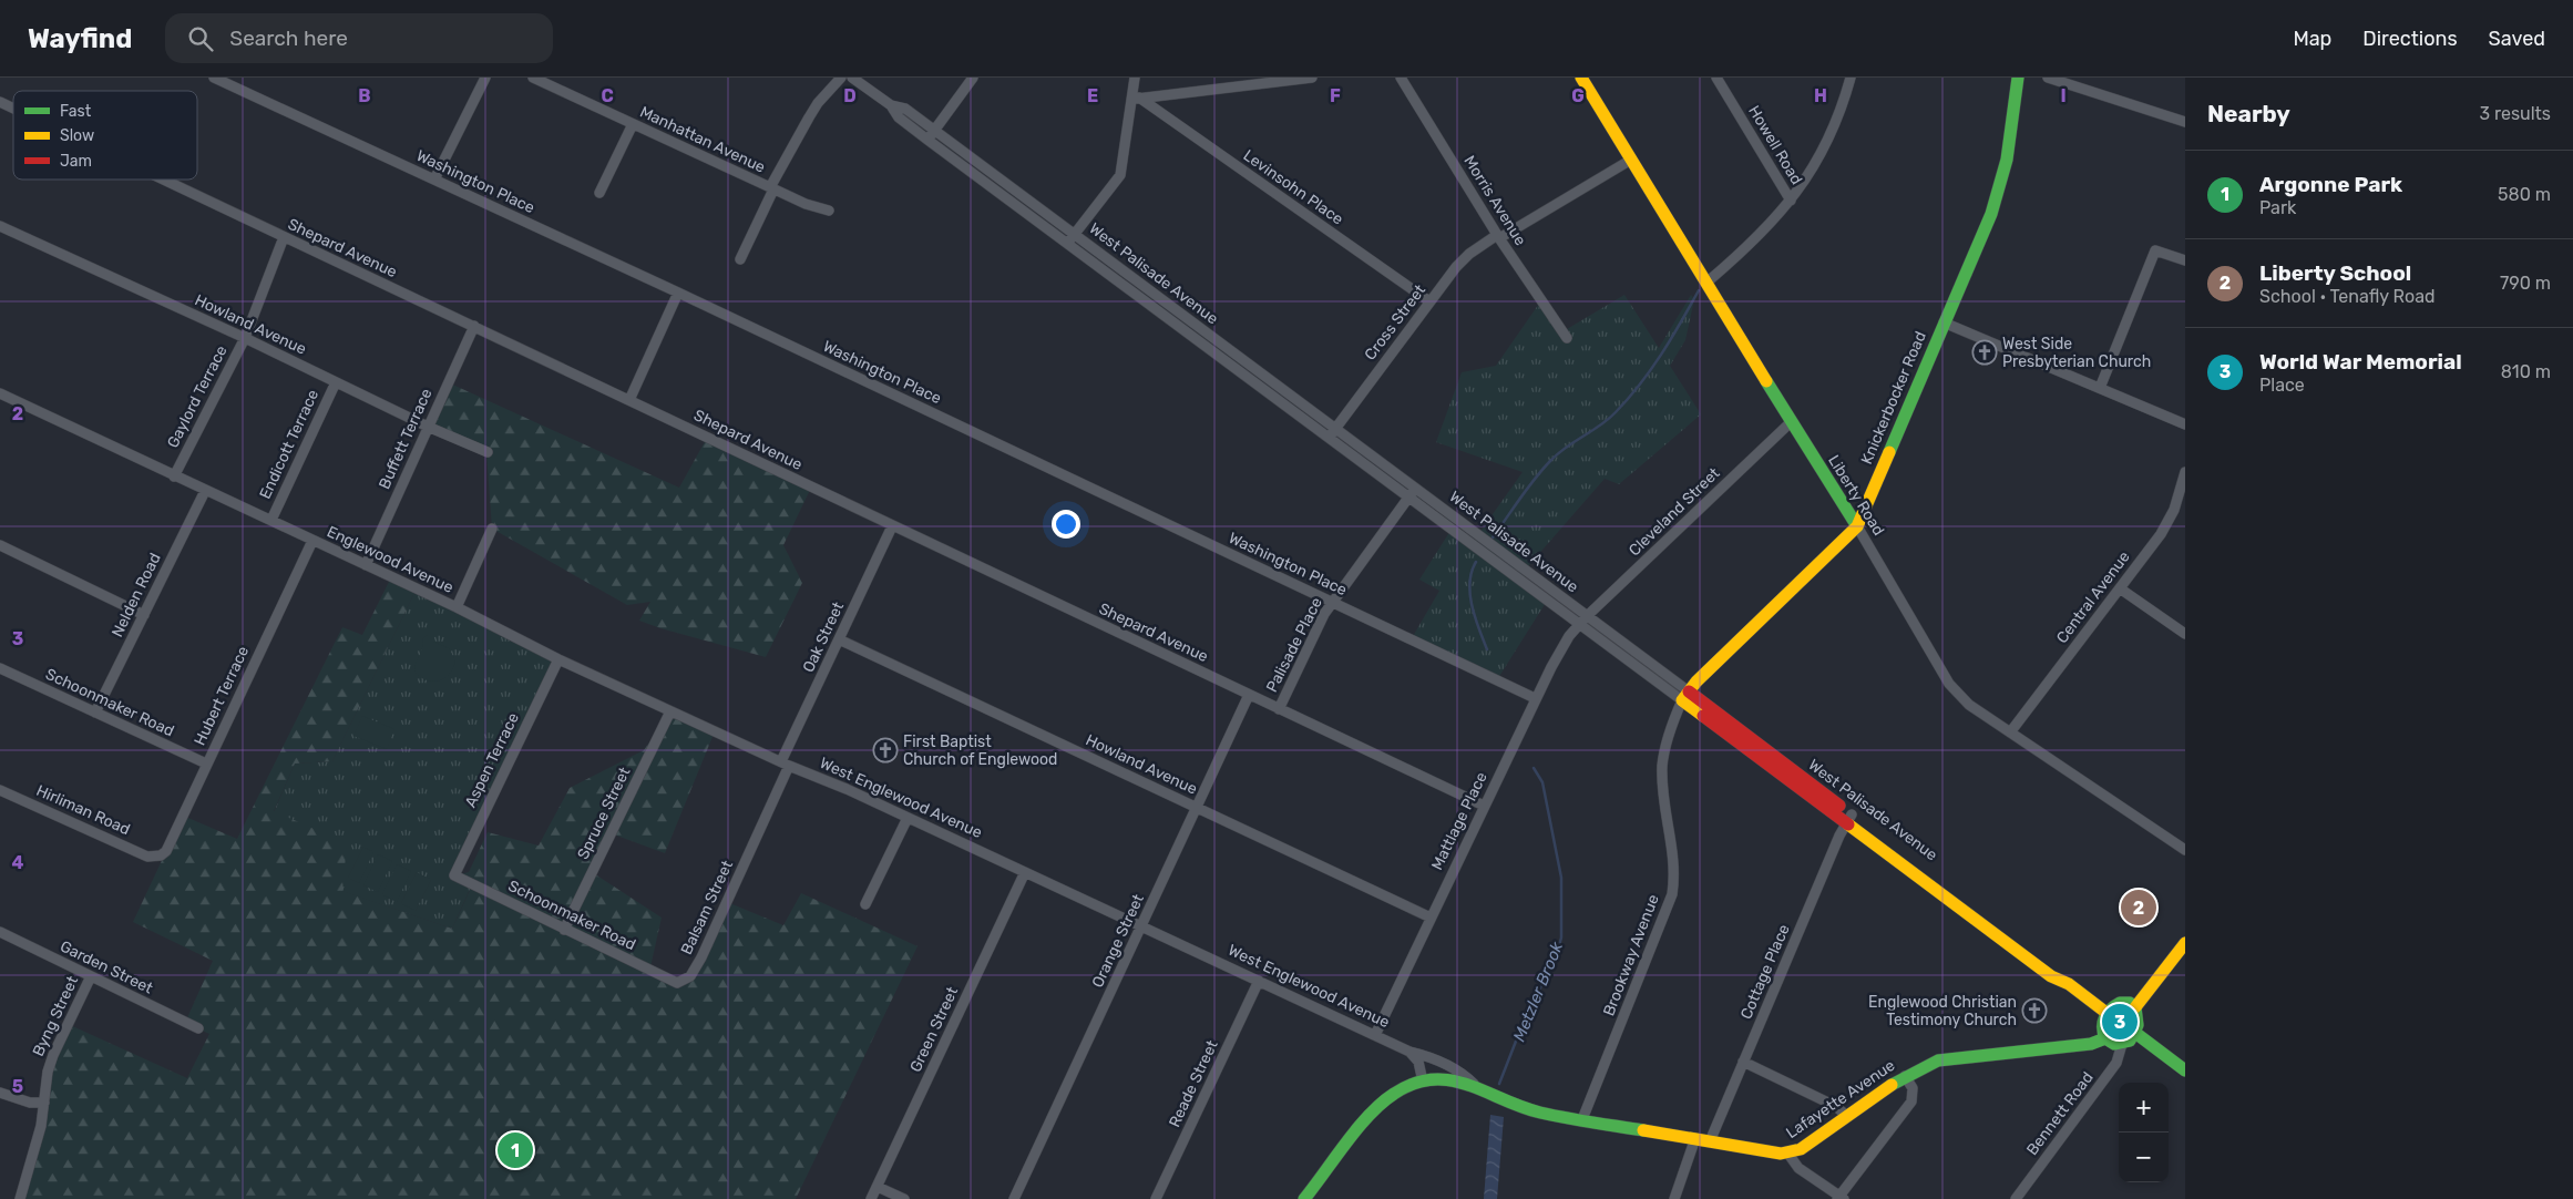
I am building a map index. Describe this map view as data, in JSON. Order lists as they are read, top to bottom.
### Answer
{
  "streets": {
    "main road": [
      "West Palisade Avenue",
      "Knickerbocker Road",
      "Liberty Road",
      "West Englewood Avenue",
      "Lafayette Avenue"
    ],
    "street": [
      "Manhattan Avenue",
      "Howell Road",
      "Washington Place",
      "Levinsohn Place",
      "Morris Avenue",
      "Shepard Avenue",
      "Cross Street",
      "Howland Avenue",
      "Gaylord Terrace",
      "Buffett Terrace",
      "Endicott Terrace",
      "Cleveland Street",
      "Englewood Avenue",
      "Nelden Road",
      "Central Avenue",
      "Oak Street",
      "Palisade Place",
      "Hubert Terrace",
      "Schoonmaker Road",
      "Aspen Terrace",
      "Hirliman Road",
      "Spruce Street",
      "Mattlage Place",
      "Balsam Street",
      "Orange Street",
      "Brookway Avenue",
      "Garden Street",
      "Cottage Place",
      "Byng Street",
      "Green Street",
      "Reade Street",
      "Bennett Road"
    ]
  },
  "crossings": [
    ["Washington Place", "Palisade Place"],
    ["Washington Place", "Mattlage Place"],
    ["Levinsohn Place", "Cross Street"],
    ["Morris Avenue", "Cross Street"],
    ["Shepard Avenue", "Gaylord Terrace"],
    ["Shepard Avenue", "Buffett Terrace"],
    ["Shepard Avenue", "Oak Street"],
    ["Shepard Avenue", "Palisade Place"],
    ["Shepard Avenue", "Mattlage Place"],
    ["Shepard Avenue", "Orange Street"],
    ["West Palisade Avenue", "Cross Street"],
    ["West Palisade Avenue", "Knickerbocker Road"],
    ["West Palisade Avenue", "Cleveland Street"],
    ["West Palisade Avenue", "Palisade Place"],
    ["West Palisade Avenue", "Mattlage Place"],
    ["West Palisade Avenue", "Brookway Avenue"],
    ["West Palisade Avenue", "Cottage Place"],
    ["West Palisade Avenue", "Lafayette Avenue"],
    ["West Palisade Avenue", "Bennett Road"],
    ["Cross Street", "Liberty Road"],
    ["Howland Avenue", "Gaylord Terrace"],
    ["Howland Avenue", "Buffett Terrace"],
    ["Howland Avenue", "Endicott Terrace"],
    ["Howland Avenue", "Oak Street"],
    ["Howland Avenue", "Mattlage Place"],
    ["Howland Avenue", "Orange Street"],
    ["Gaylord Terrace", "Englewood Avenue"],
    ["Knickerbocker Road", "Liberty Road"],
    ["Knickerbocker Road", "Brookway Avenue"],
    ["Buffett Terrace", "Englewood Avenue"],
    ["Endicott Terrace", "Englewood Avenue"],
    ["Liberty Road", "Cleveland Street"],
    ["Liberty Road", "Central Avenue"],
    ["Cleveland Street", "Mattlage Place"],
    ["Englewood Avenue", "Nelden Road"],
    ["Englewood Avenue", "Hubert Terrace"],
    ["Englewood Avenue", "Aspen Terrace"],
    ["Englewood Avenue", "West Englewood Avenue"],
    ["Englewood Avenue", "Spruce Street"],
    ["Nelden Road", "Schoonmaker Road"],
    ["Oak Street", "West Englewood Avenue"],
    ["Oak Street", "Balsam Street"],
    ["Hubert Terrace", "Schoonmaker Road"],
    ["Hubert Terrace", "Hirliman Road"],
    ["Schoonmaker Road", "Aspen Terrace"],
    ["Schoonmaker Road", "Spruce Street"],
    ["Schoonmaker Road", "Balsam Street"],
    ["West Englewood Avenue", "Mattlage Place"],
    ["West Englewood Avenue", "Orange Street"],
    ["West Englewood Avenue", "Brookway Avenue"],
    ["West Englewood Avenue", "Cottage Place"],
    ["West Englewood Avenue", "Green Street"],
    ["West Englewood Avenue", "Reade Street"],
    ["West Englewood Avenue", "Lafayette Avenue"],
    ["Garden Street", "Byng Street"],
    ["Lafayette Avenue", "Bennett Road"]
  ],
  "water": ["Metzler Brook"],
  "places": {
    "church": ["West Side Presbyterian Church", "First Baptist Church of Englewood", "Englewood Christian Testimony Church"]
  },
  "legend": ["Fast", "Slow", "Jam"],
  "page": {
    "header": "Wayfind",
    "search": "Search here",
    "nav": ["Map", "Directions", "Saved"],
    "heading": ["Nearby", "3 results"],
    "list": [
      {
        "mark": "1",
        "name": "Argonne Park",
        "note": "Park",
        "value": "580 m"
      },
      {
        "mark": "2",
        "name": "Liberty School",
        "note": "School · Tenafly Road",
        "value": "790 m"
      },
      {
        "mark": "3",
        "name": "World War Memorial",
        "note": "Place",
        "value": "810 m"
      }
    ],
    "pins": ["2", "3", "1"],
    "map_buttons": ["+", "−"]
  },
  "grid": {
    "columns": [
      "B",
      "C",
      "D",
      "E",
      "F",
      "G",
      "H",
      "I"
    ],
    "rows": [
      "2",
      "3",
      "4",
      "5"
    ]
  }
}
